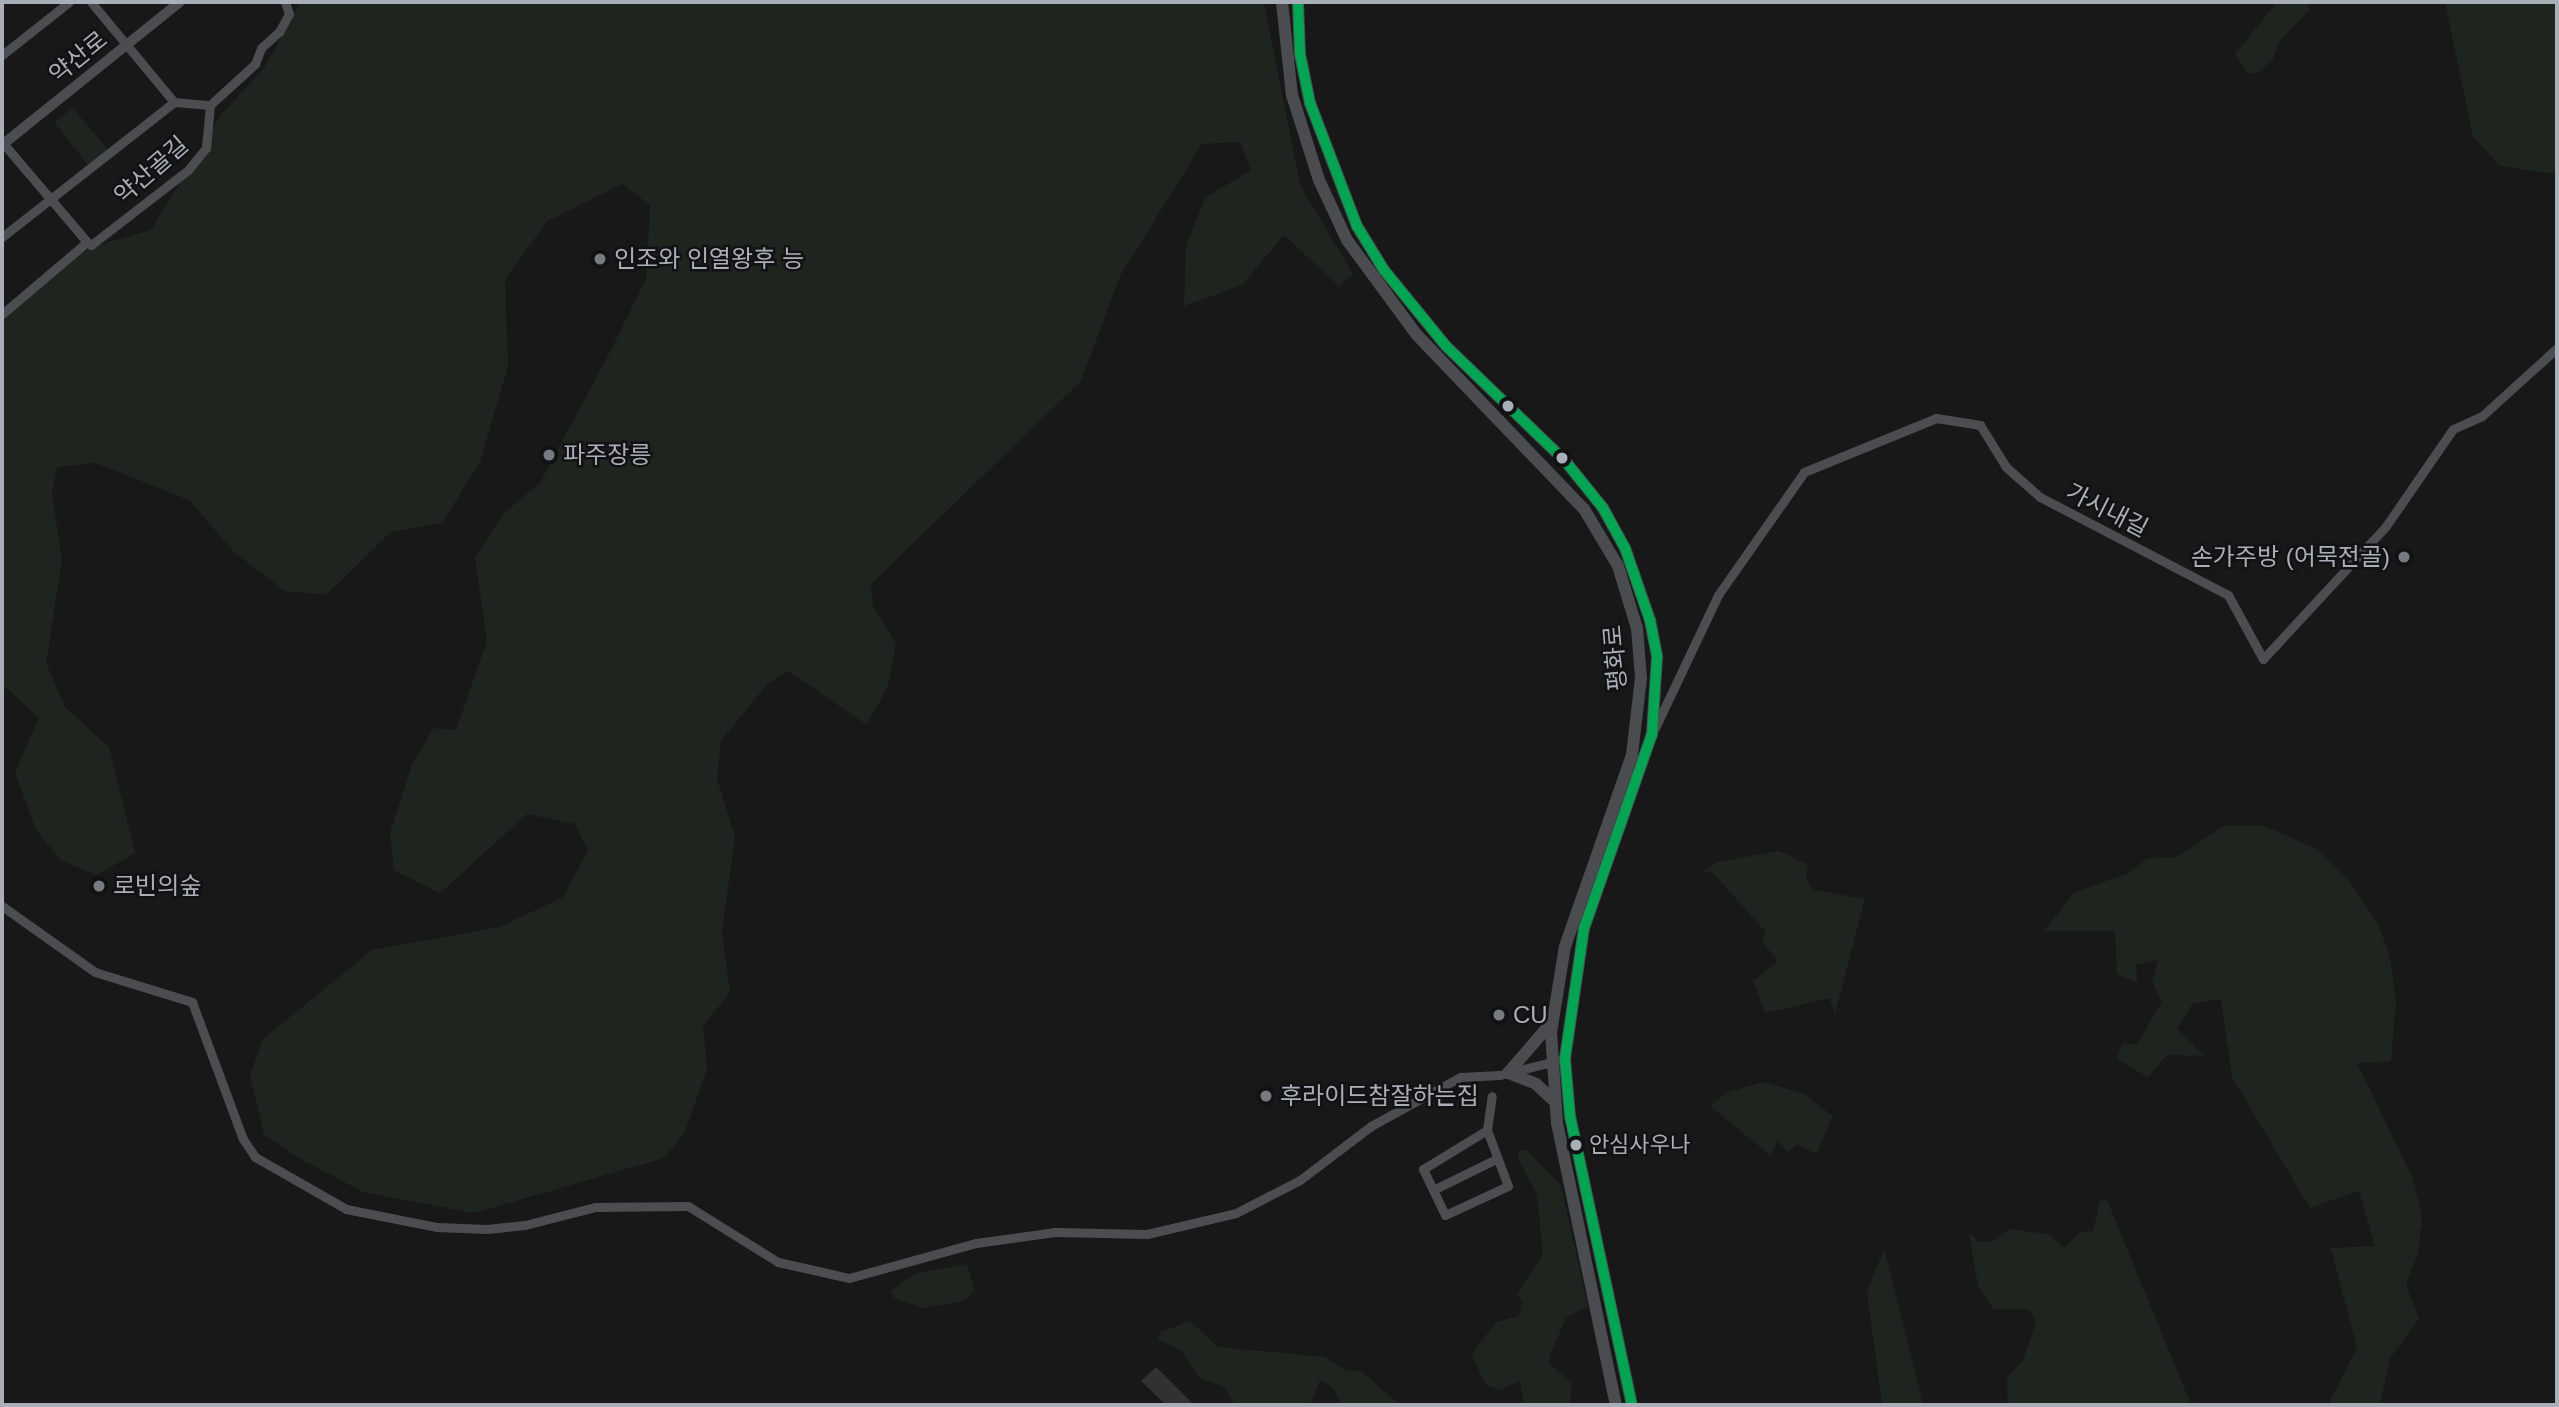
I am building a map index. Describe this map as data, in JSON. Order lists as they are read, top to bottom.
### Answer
{
  "streets": {
    "main road": ["평화로"],
    "street": ["약산로", "약산골길", "가시내길"]
  },
  "crossings": [
    ["약산로", "약산골길"],
    ["가시내길", "평화로"]
  ],
  "places": [
    "인조와 인열왕후 능",
    "파주장릉",
    "손가주방 (어묵전골)",
    "로빈의숲",
    "CU",
    "후라이드참잘하는집",
    "안심사우나"
  ]
}
